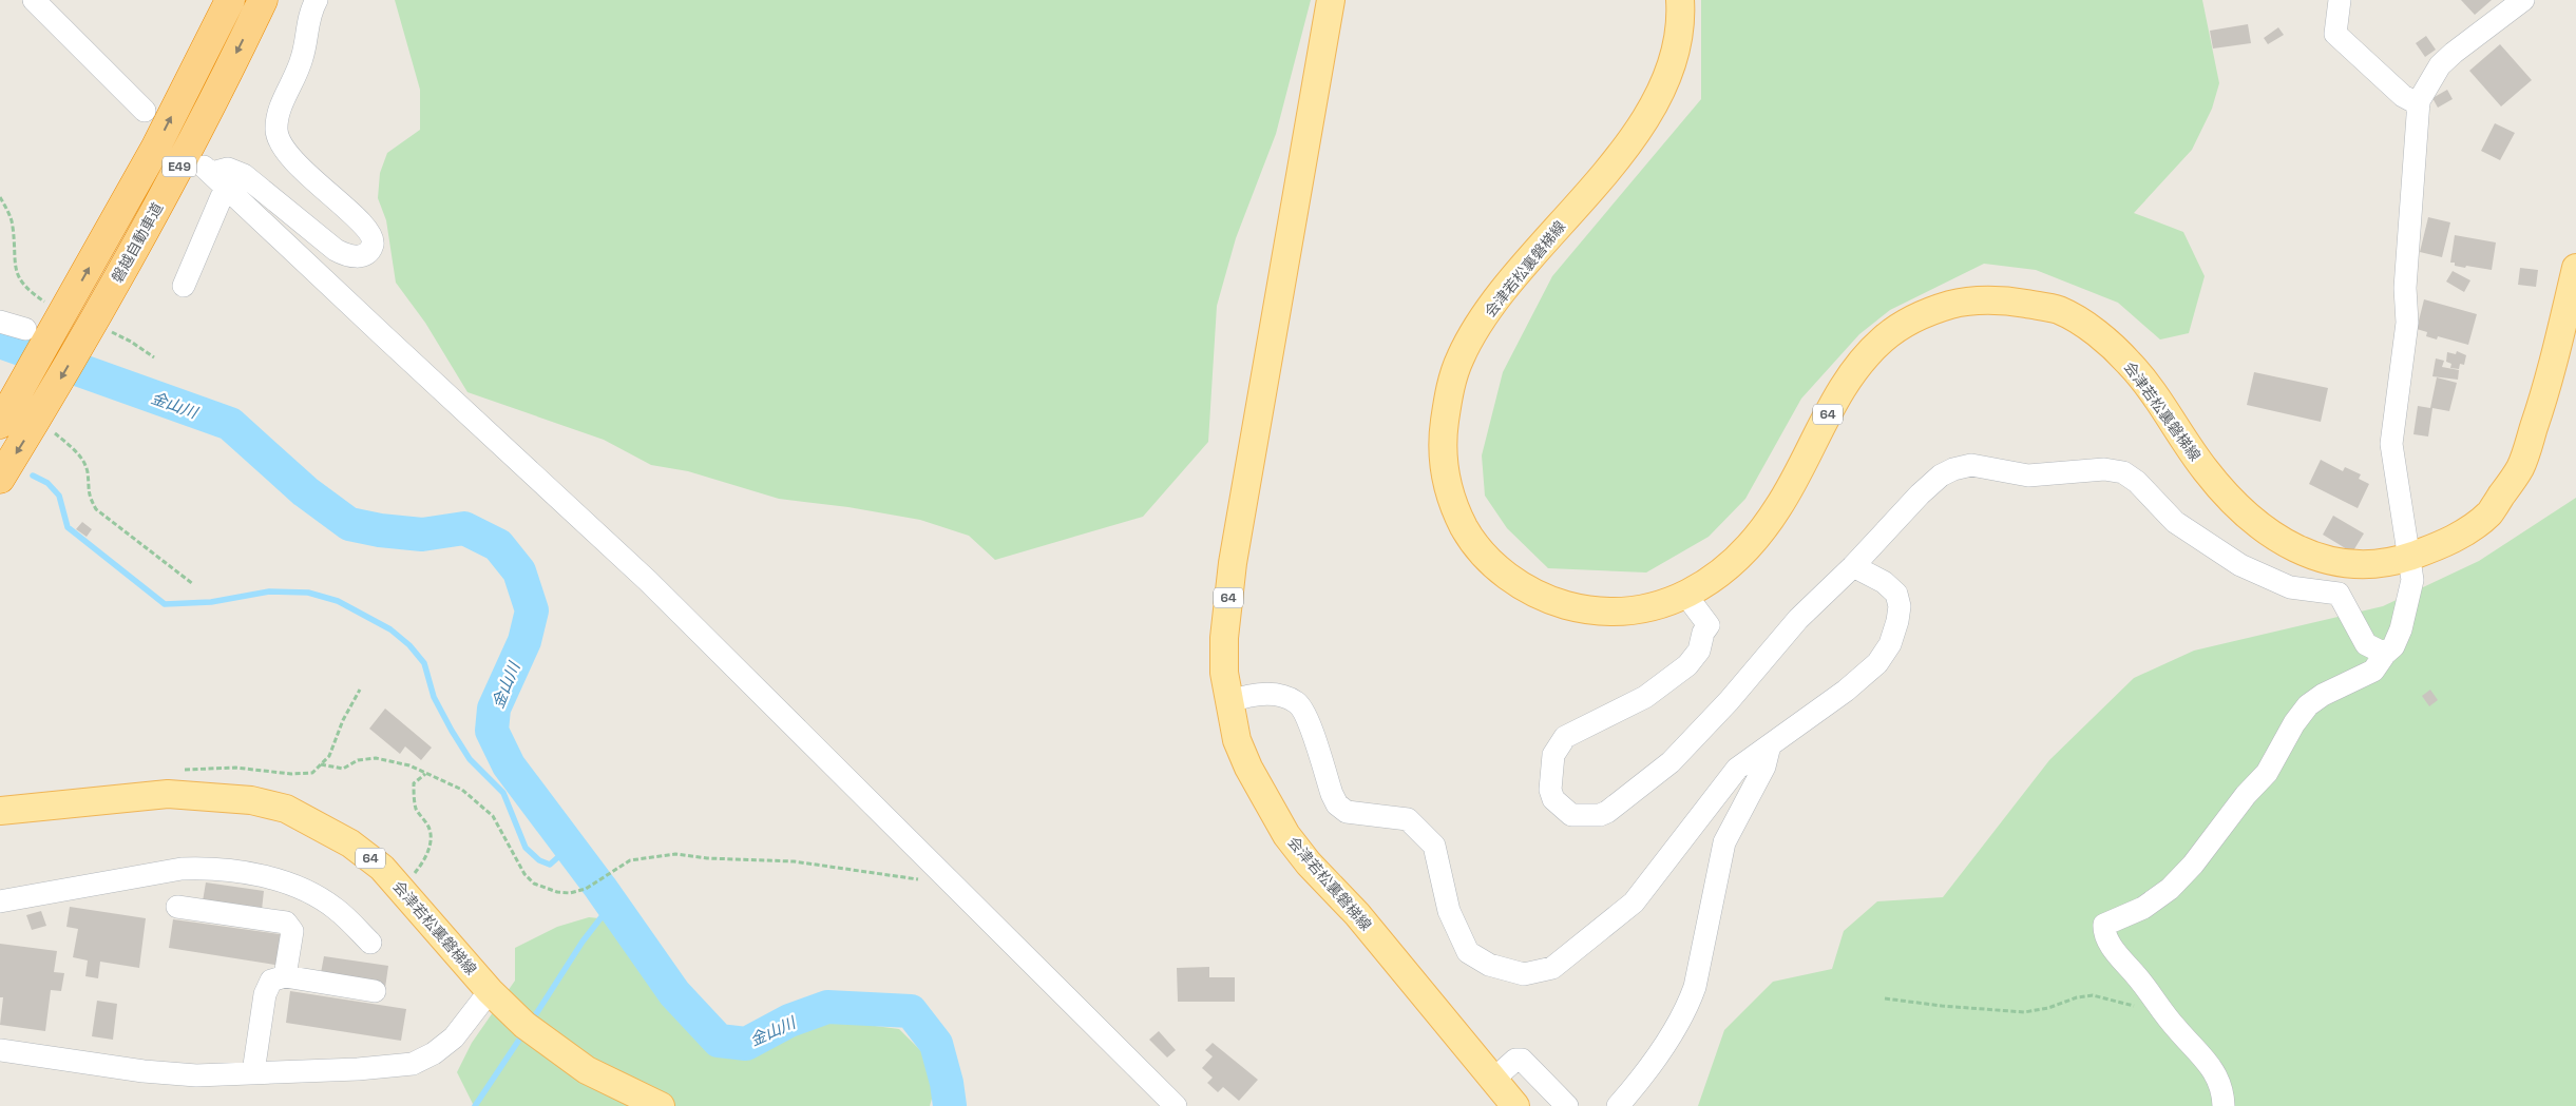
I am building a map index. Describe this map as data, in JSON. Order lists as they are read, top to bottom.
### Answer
{
  "streets": {
    "highway": ["E49", "磐越自動車道"],
    "main road": ["会津若松裏磐梯線", "64"]
  },
  "water": ["金山川"]
}
